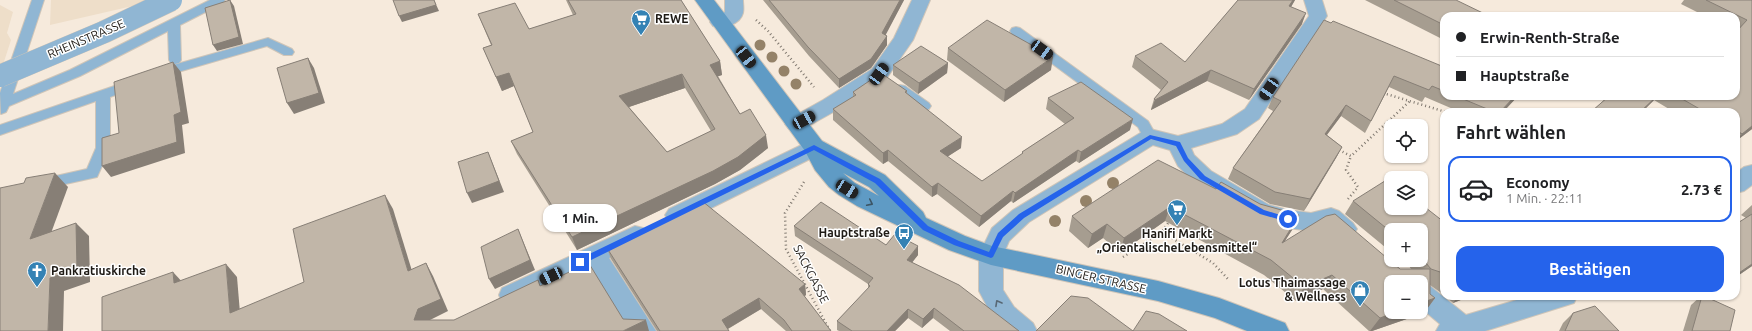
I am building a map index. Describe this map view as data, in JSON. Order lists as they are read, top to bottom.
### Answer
{
  "streets": {
    "main road": ["BINGER STRASSE"],
    "street": ["RHEINSTRASSE"],
    "path": ["SACKGASSE"]
  },
  "places": {
    "supermarket": ["REWE", "Hanifi Markt „OrientalischeLebensmittel“"],
    "bus stop": ["Hauptstraße"],
    "church": ["Pankratiuskirche"],
    "shop": ["Lotus Thaimassage & Wellness"]
  },
  "page": {
    "banner": ["Erwin-Renth-Straße", "Hauptstraße"],
    "heading": "Fahrt wählen",
    "map_buttons": ["+", "−"],
    "list": [
      {
        "name": "Economy",
        "note": "1 Min. · 22:11",
        "value": "2.73 €"
      }
    ],
    "bubble": "1 Min.",
    "buttons": "Bestätigen"
  }
}
